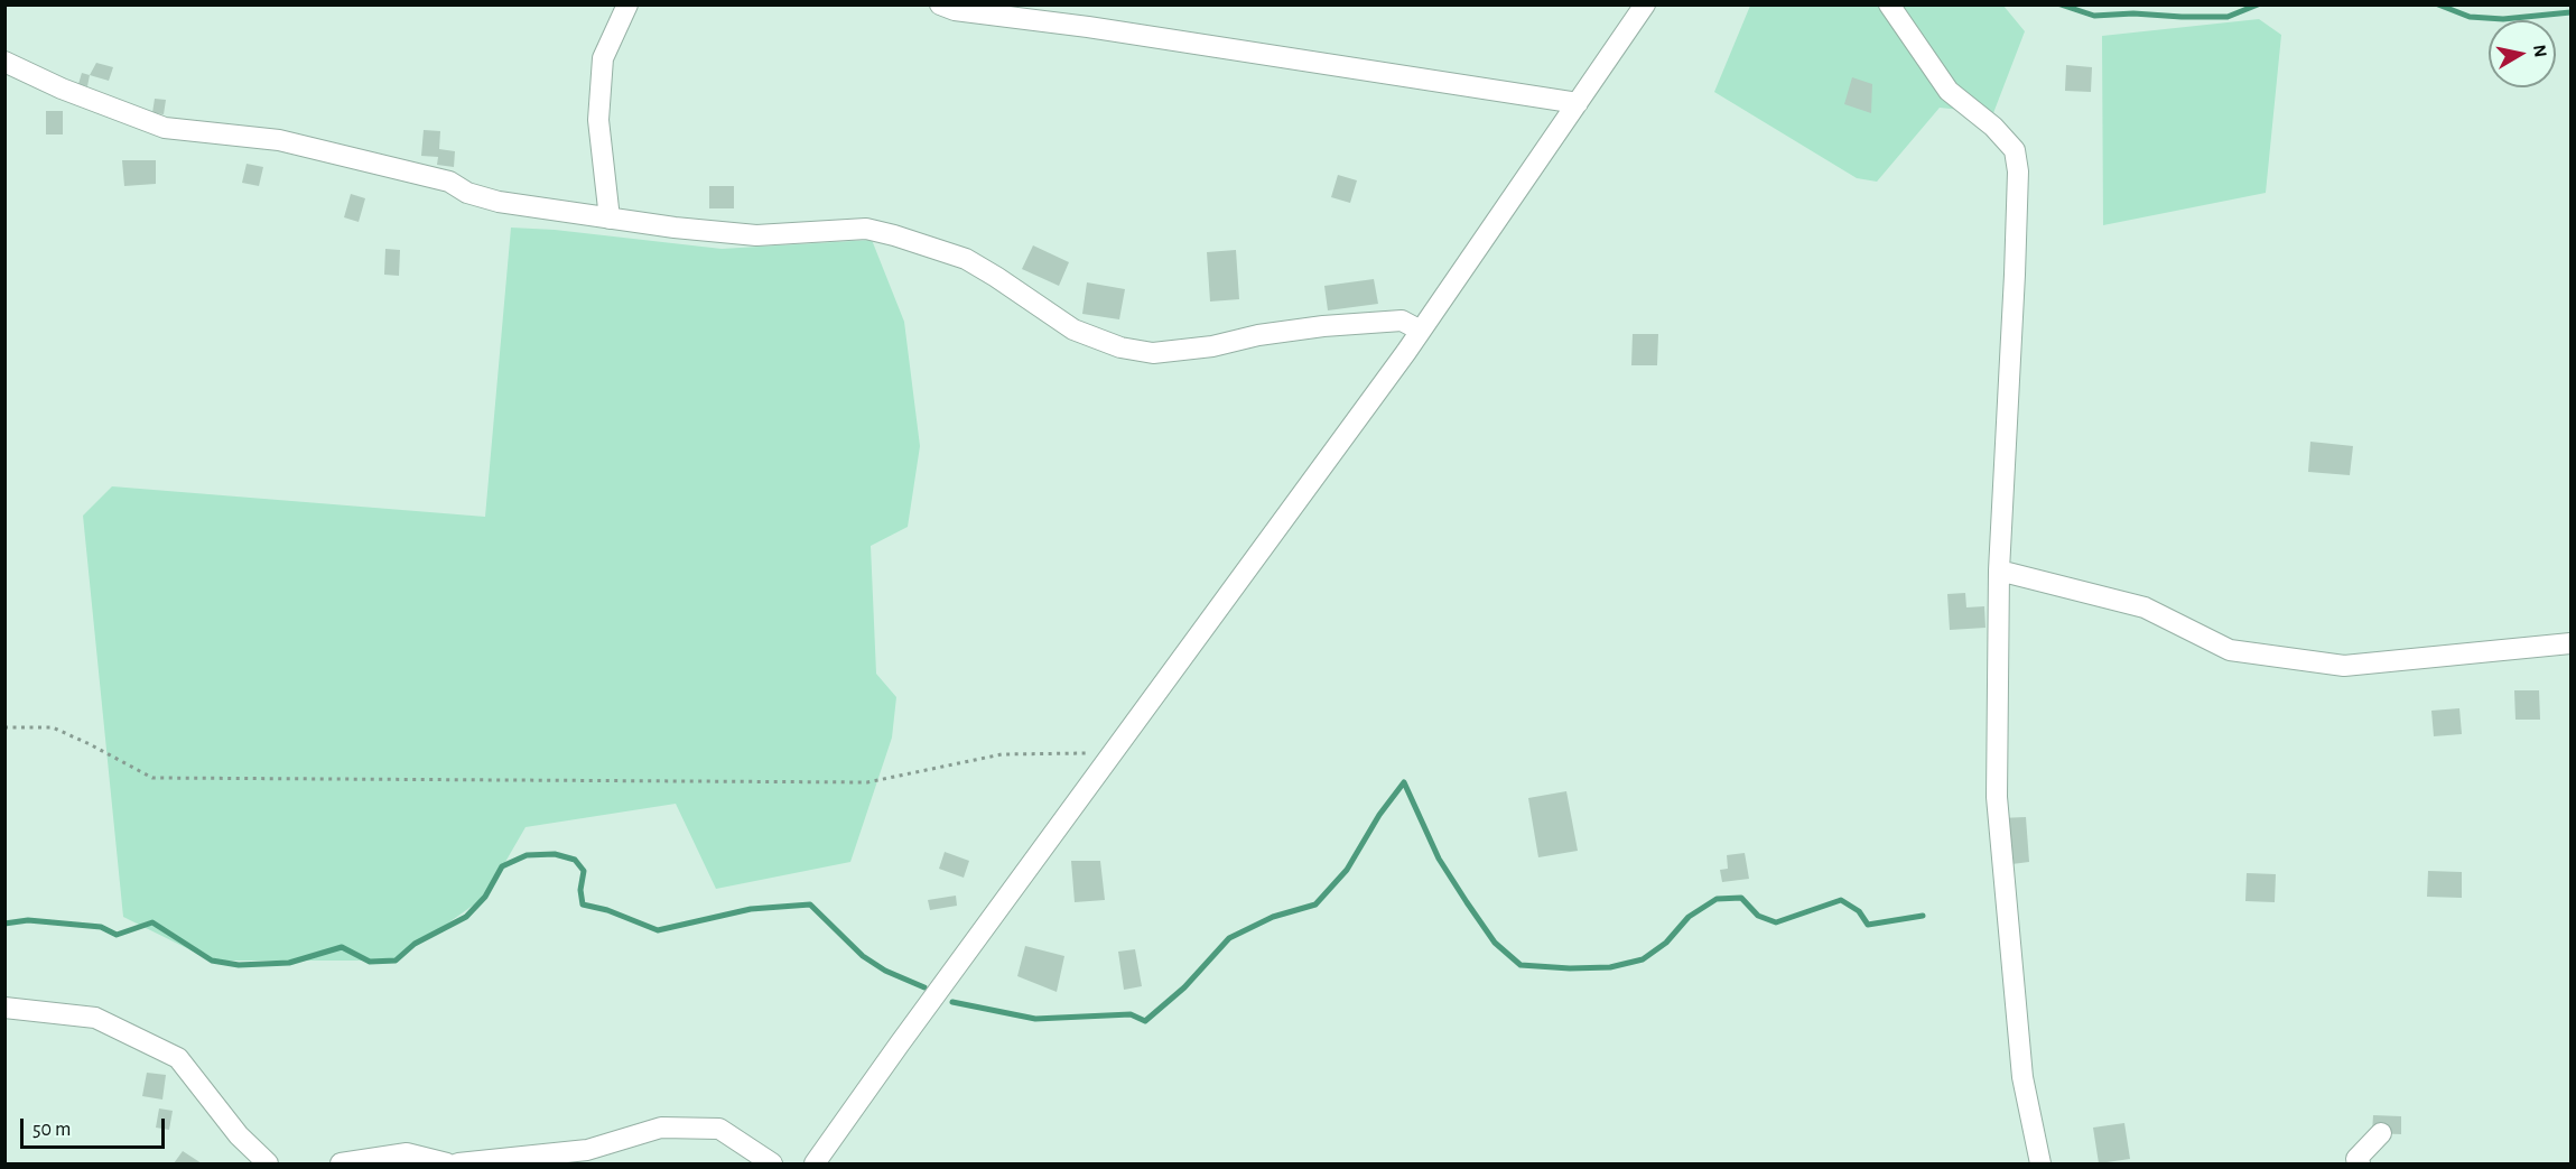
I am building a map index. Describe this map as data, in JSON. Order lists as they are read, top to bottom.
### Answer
{
  "scale_bar": "50 m",
  "north": "right"
}
